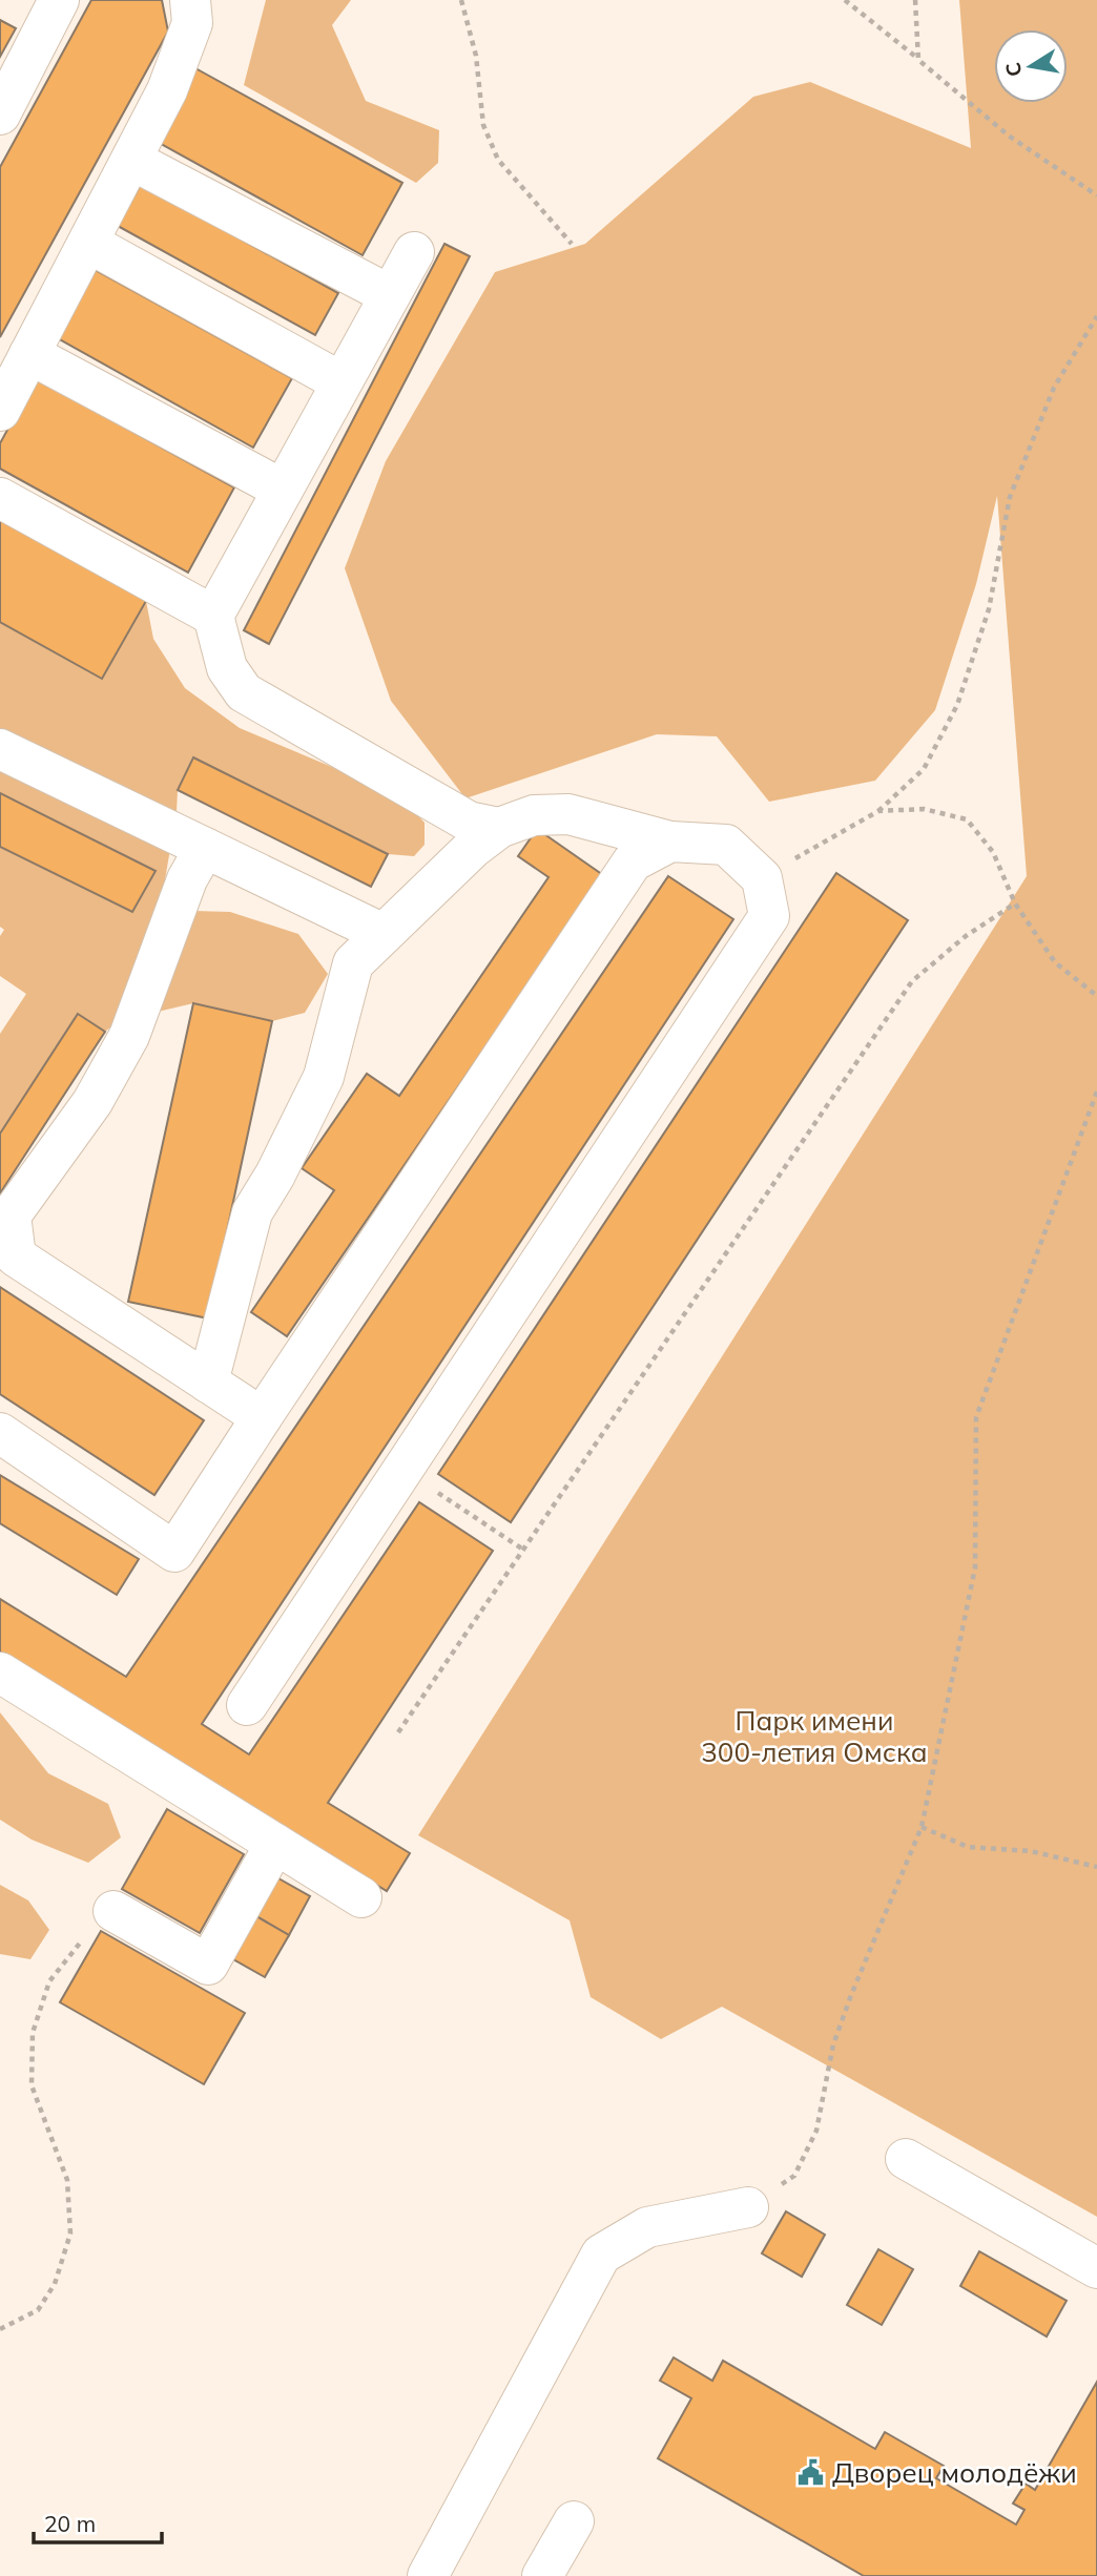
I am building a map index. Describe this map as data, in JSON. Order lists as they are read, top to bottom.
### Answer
{
  "parks": ["Парк имени 300-летия Омска"],
  "places": {
    "public building": ["Дворец молодёжи"]
  },
  "scale_bar": "20 m",
  "north": "left"
}
